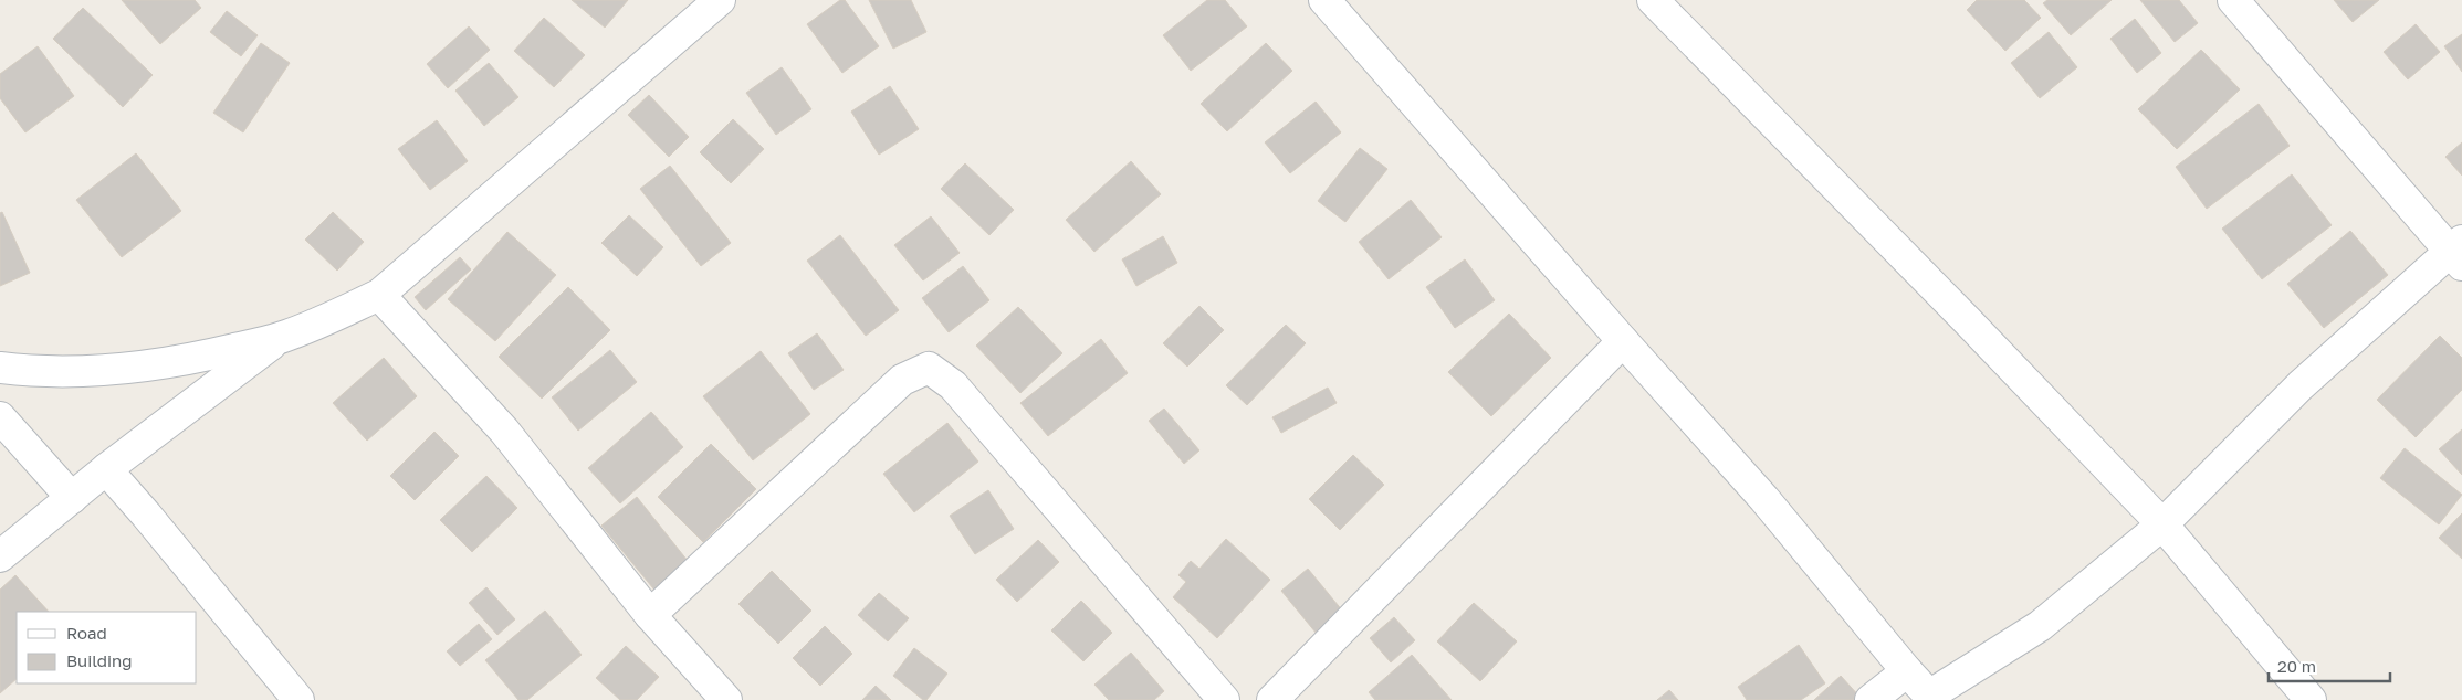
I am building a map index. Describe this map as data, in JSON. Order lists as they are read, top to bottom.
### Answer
{
  "legend": ["Road", "Building"],
  "scale_bar": "20 m"
}
